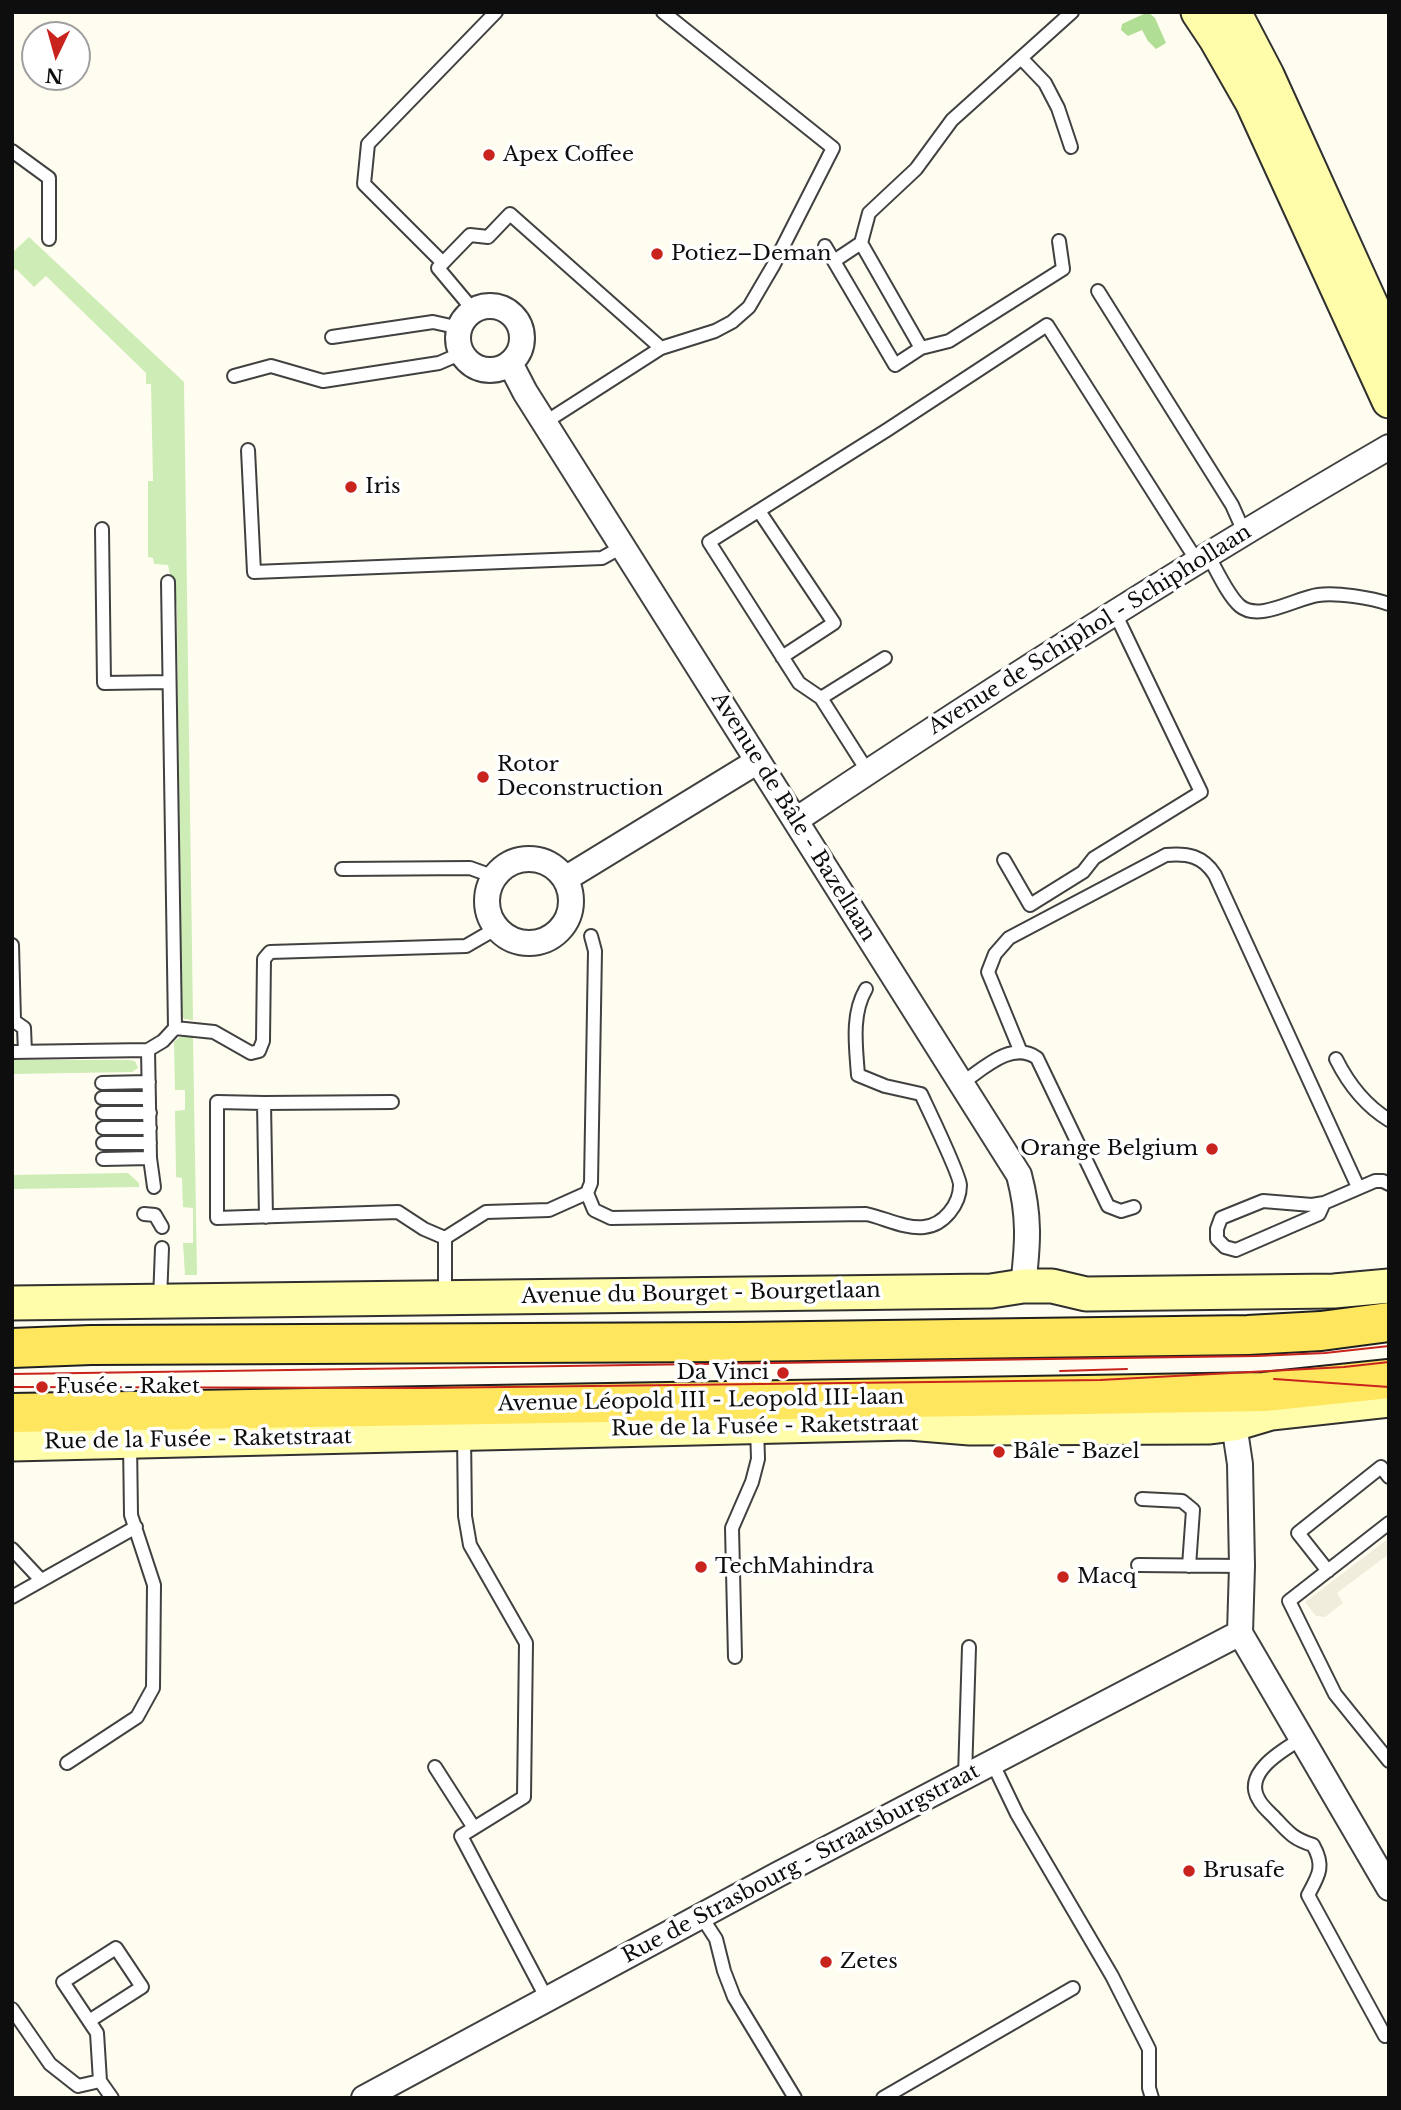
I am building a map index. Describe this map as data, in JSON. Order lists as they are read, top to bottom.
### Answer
{
  "streets": {
    "main road": ["Avenue Léopold III - Leopold III-laan"],
    "street": [
      "Avenue de Schiphol - Schiphollaan",
      "Avenue de Bâle - Bazellaan",
      "Avenue du Bourget - Bourgetlaan",
      "Rue de la Fusée - Raketstraat",
      "Rue de Strasbourg - Straatsburgstraat"
    ]
  },
  "crossings": [
    ["Avenue de Schiphol - Schiphollaan", "Avenue de Bâle - Bazellaan"],
    ["Avenue de Bâle - Bazellaan", "Avenue du Bourget - Bourgetlaan"],
    ["Avenue Léopold III - Leopold III-laan", "Rue de la Fusée - Raketstraat"]
  ],
  "places": [
    "Apex Coffee",
    "Potiez–Deman",
    "Iris",
    "Rotor Deconstruction",
    "Orange Belgium",
    "Da Vinci",
    "Fusée - Raket",
    "Bâle - Bazel",
    "TechMahindra",
    "Macq",
    "Brusafe",
    "Zetes"
  ],
  "north": "bottom"
}
